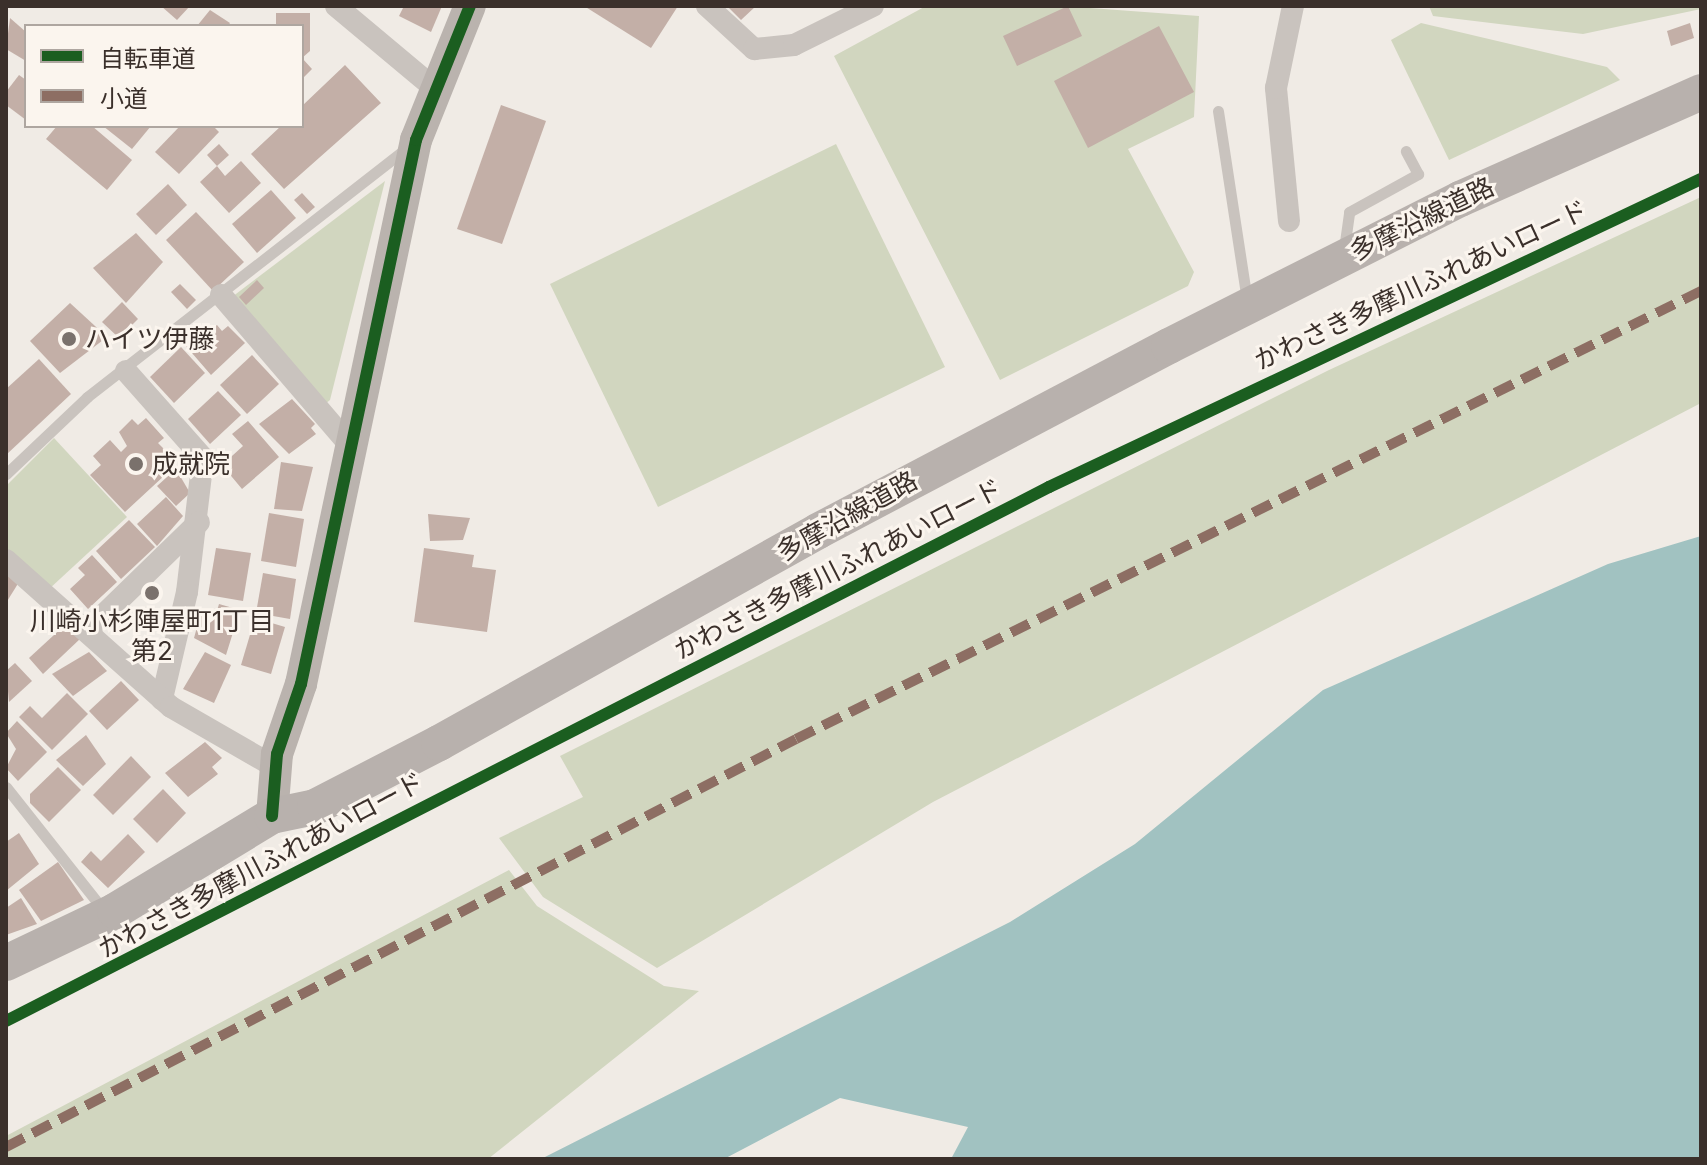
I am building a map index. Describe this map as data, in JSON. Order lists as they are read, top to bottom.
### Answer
{
  "streets": {
    "main road": ["多摩沿線道路"],
    "cycle path": ["かわさき多摩川ふれあいロード"]
  },
  "places": ["ハイツ伊藤", "成就院", "川崎小杉陣屋町1丁目 第2"],
  "legend": ["自転車道", "小道"]
}
